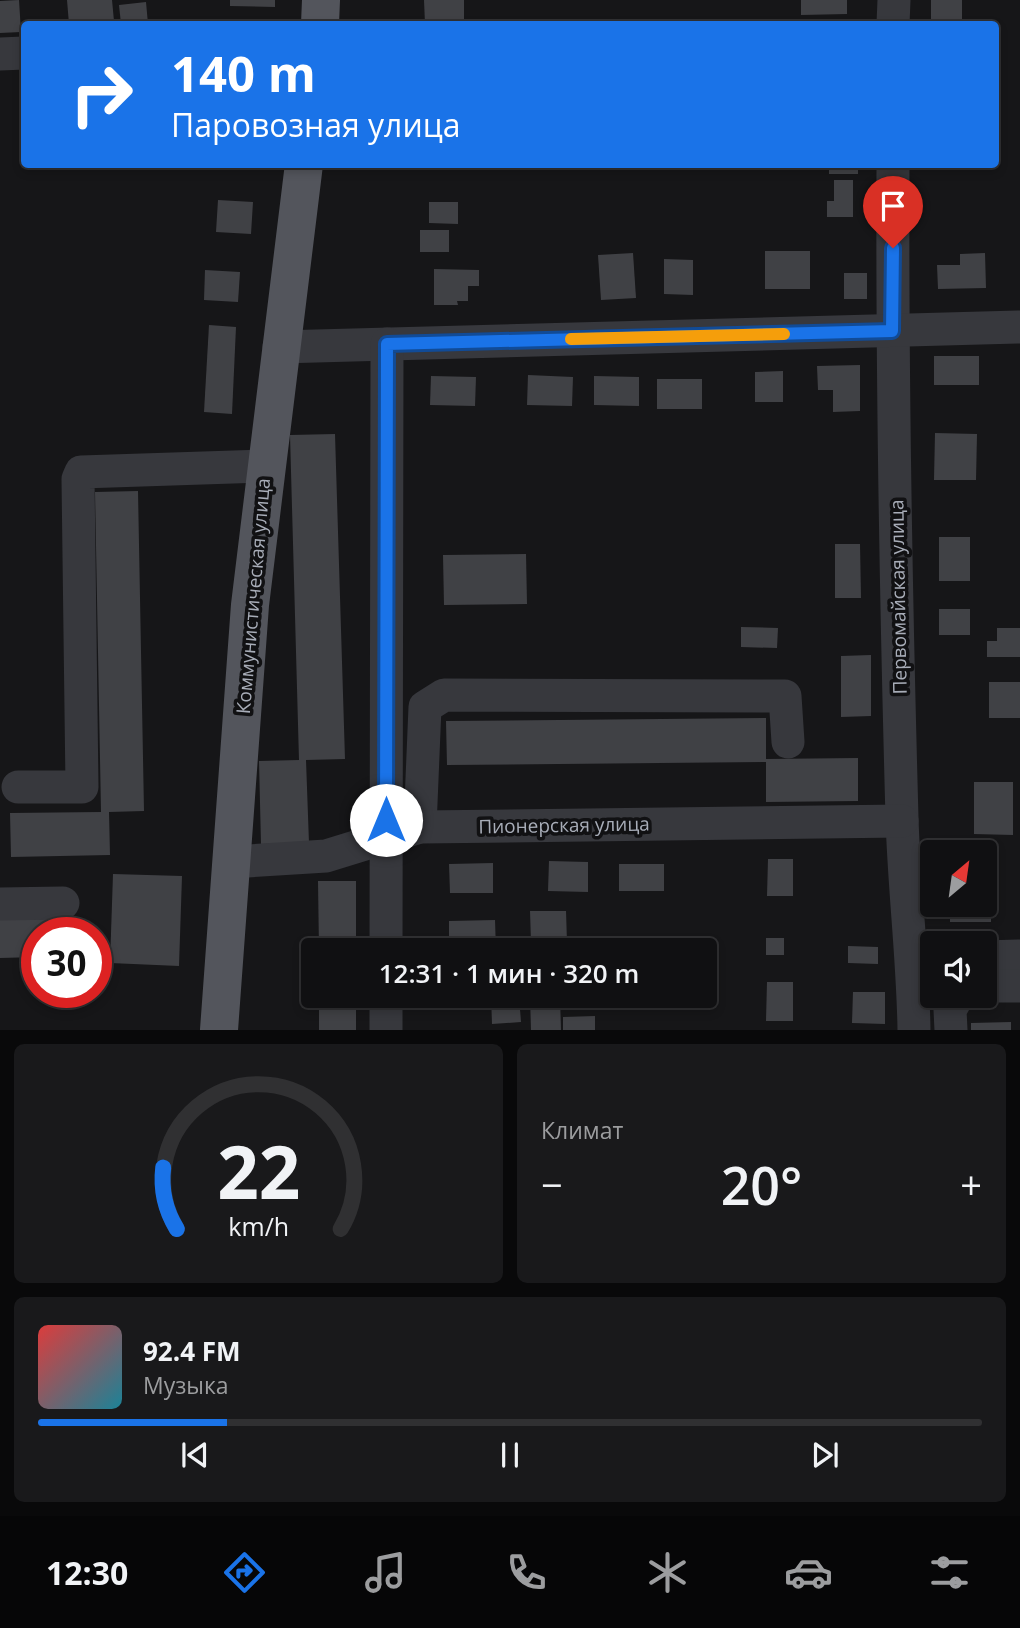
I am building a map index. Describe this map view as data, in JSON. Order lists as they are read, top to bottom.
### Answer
{
  "streets": {
    "main road": ["Коммунистическая улица"],
    "street": ["Первомайская улица", "Пионерская улица"]
  },
  "crossings": [
    ["Коммунистическая улица", "Пионерская улица"],
    ["Первомайская улица", "Пионерская улица"]
  ],
  "north": "top right",
  "page": {
    "turn": ["140 m", "Паровозная улица"],
    "limit": "30",
    "trip": "12:31 · 1 мин · 320 m",
    "tile": "Климат",
    "heat": ["−", "20°", "+"],
    "song": ["92.4 FM", "Музыка"],
    "tabs": "12:30",
    "gauge": ["22", "km/h"]
  }
}
